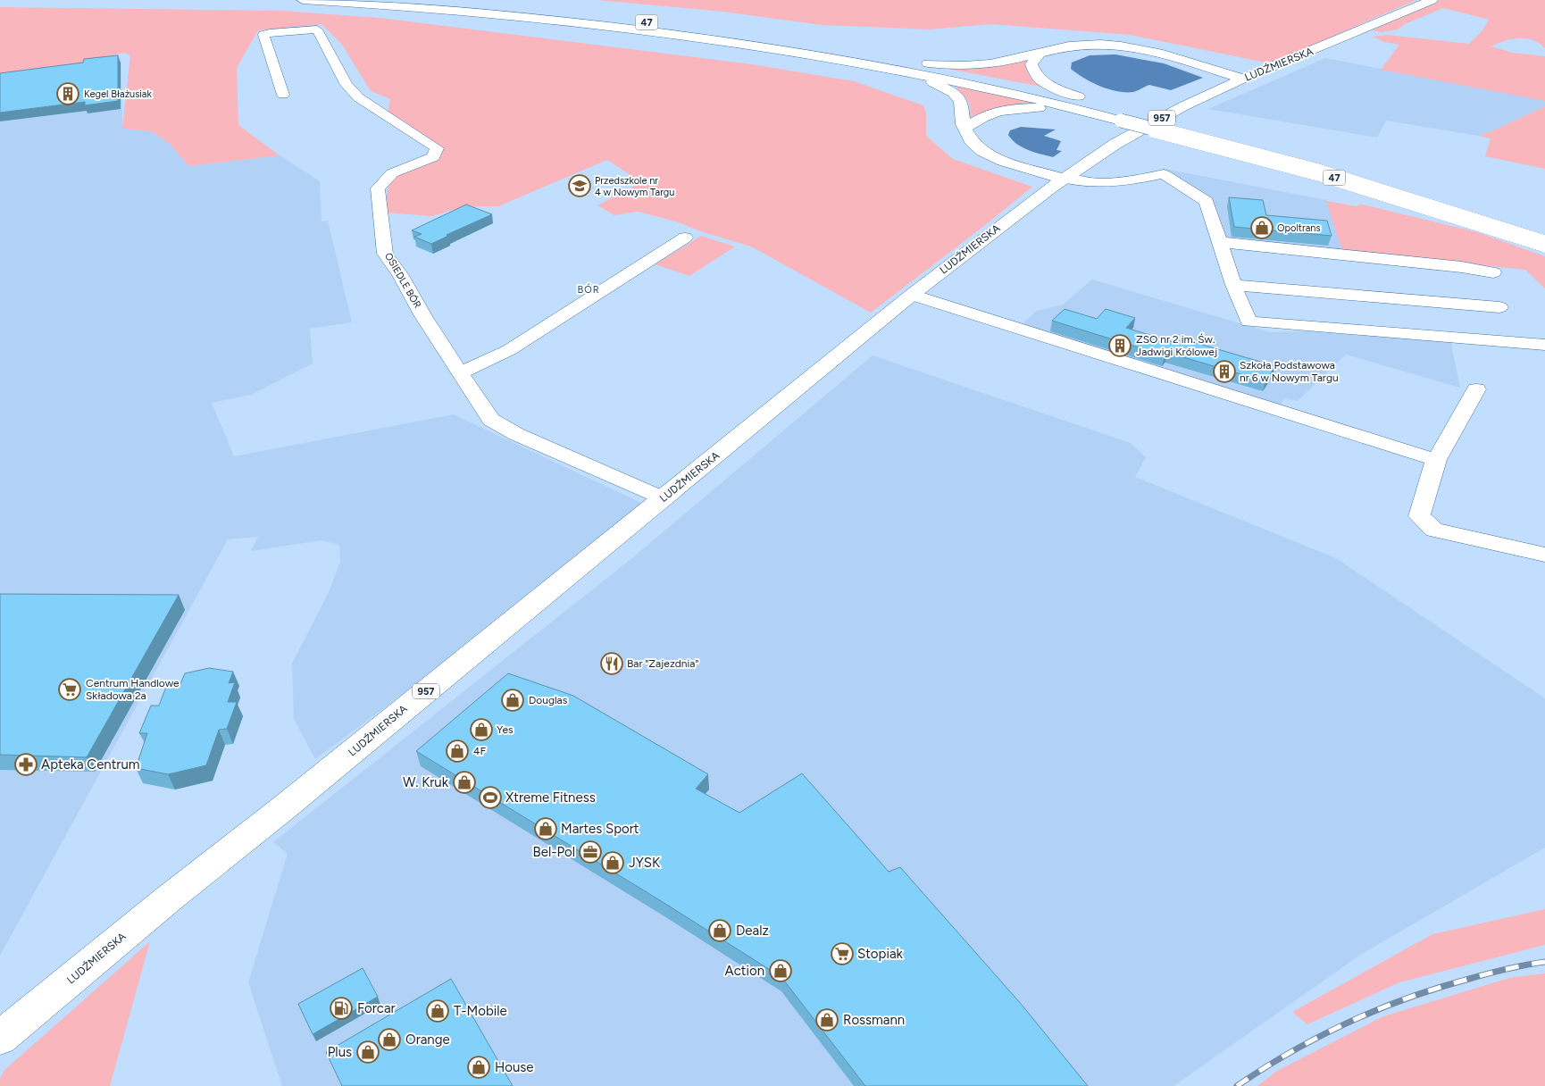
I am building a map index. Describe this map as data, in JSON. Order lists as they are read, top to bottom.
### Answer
{
  "streets": {
    "main road": ["47", "LUDŹMIERSKA", "957"],
    "street": ["OSIEDLE BÓR"]
  },
  "crossings": [
    ["LUDŹMIERSKA", "OSIEDLE BÓR"]
  ],
  "districts": ["BÓR"],
  "places": {
    "building": ["Kegel Błażusiak", "ZSO nr 2 im. Św. Jadwigi Królowej", "Szkoła Podstawowa nr 6 w Nowym Targu"],
    "school or university": ["Przedszkole nr 4 w Nowym Targu"],
    "shop": [
      "Opoltrans",
      "Douglas",
      "Yes",
      "4F",
      "W. Kruk",
      "Martes Sport",
      "JYSK",
      "Dealz",
      "Action",
      "T-Mobile",
      "Rossmann",
      "Orange",
      "Plus",
      "House"
    ],
    "restaurant": ["Bar \"Zajezdnia\""],
    "supermarket": ["Centrum Handlowe Składowa 2a", "Stopiak"],
    "pharmacy": ["Apteka Centrum"],
    "sports": ["Xtreme Fitness"],
    "office": ["Bel-Pol"],
    "fuel station": ["Forcar"]
  }
}
